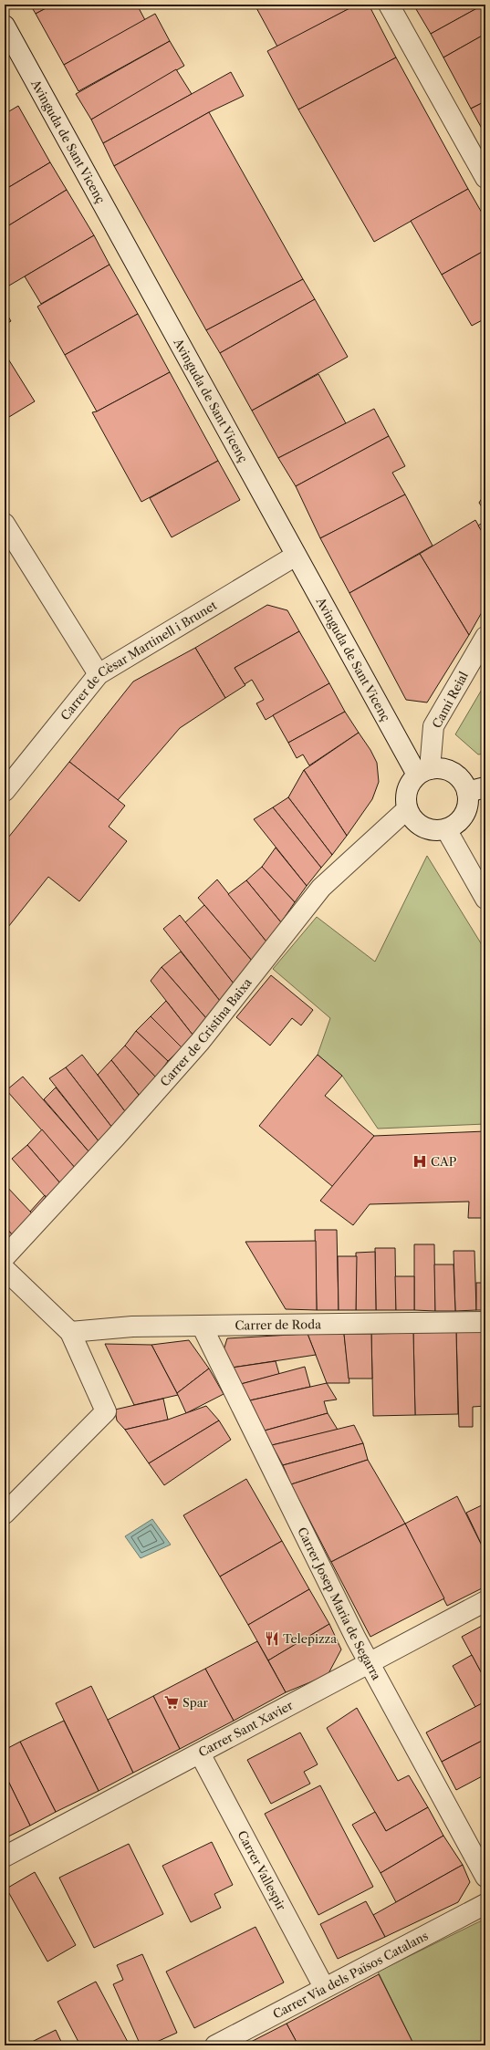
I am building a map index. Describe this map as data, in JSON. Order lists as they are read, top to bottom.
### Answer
{
  "streets": {
    "street": [
      "Avinguda de Sant Vicenç",
      "Carrer de Cèsar Martinell i Brunet",
      "Camí Reial",
      "Carrer de Cristina Baixa",
      "Carrer de Roda",
      "Carrer Josep Maria de Segarra",
      "Carrer Sant Xavier",
      "Carrer Vallespir",
      "Carrer Via dels Països Catalans"
    ]
  },
  "crossings": [
    ["Avinguda de Sant Vicenç", "Carrer de Cèsar Martinell i Brunet"],
    ["Avinguda de Sant Vicenç", "Camí Reial"],
    ["Avinguda de Sant Vicenç", "Carrer de Cristina Baixa"],
    ["Camí Reial", "Carrer de Cristina Baixa"],
    ["Carrer de Roda", "Carrer Josep Maria de Segarra"],
    ["Carrer Josep Maria de Segarra", "Carrer Sant Xavier"],
    ["Carrer Sant Xavier", "Carrer Vallespir"],
    ["Carrer Vallespir", "Carrer Via dels Països Catalans"]
  ],
  "places": {
    "hospital": ["CAP"],
    "restaurant": ["Telepizza"],
    "supermarket": ["Spar"]
  }
}
